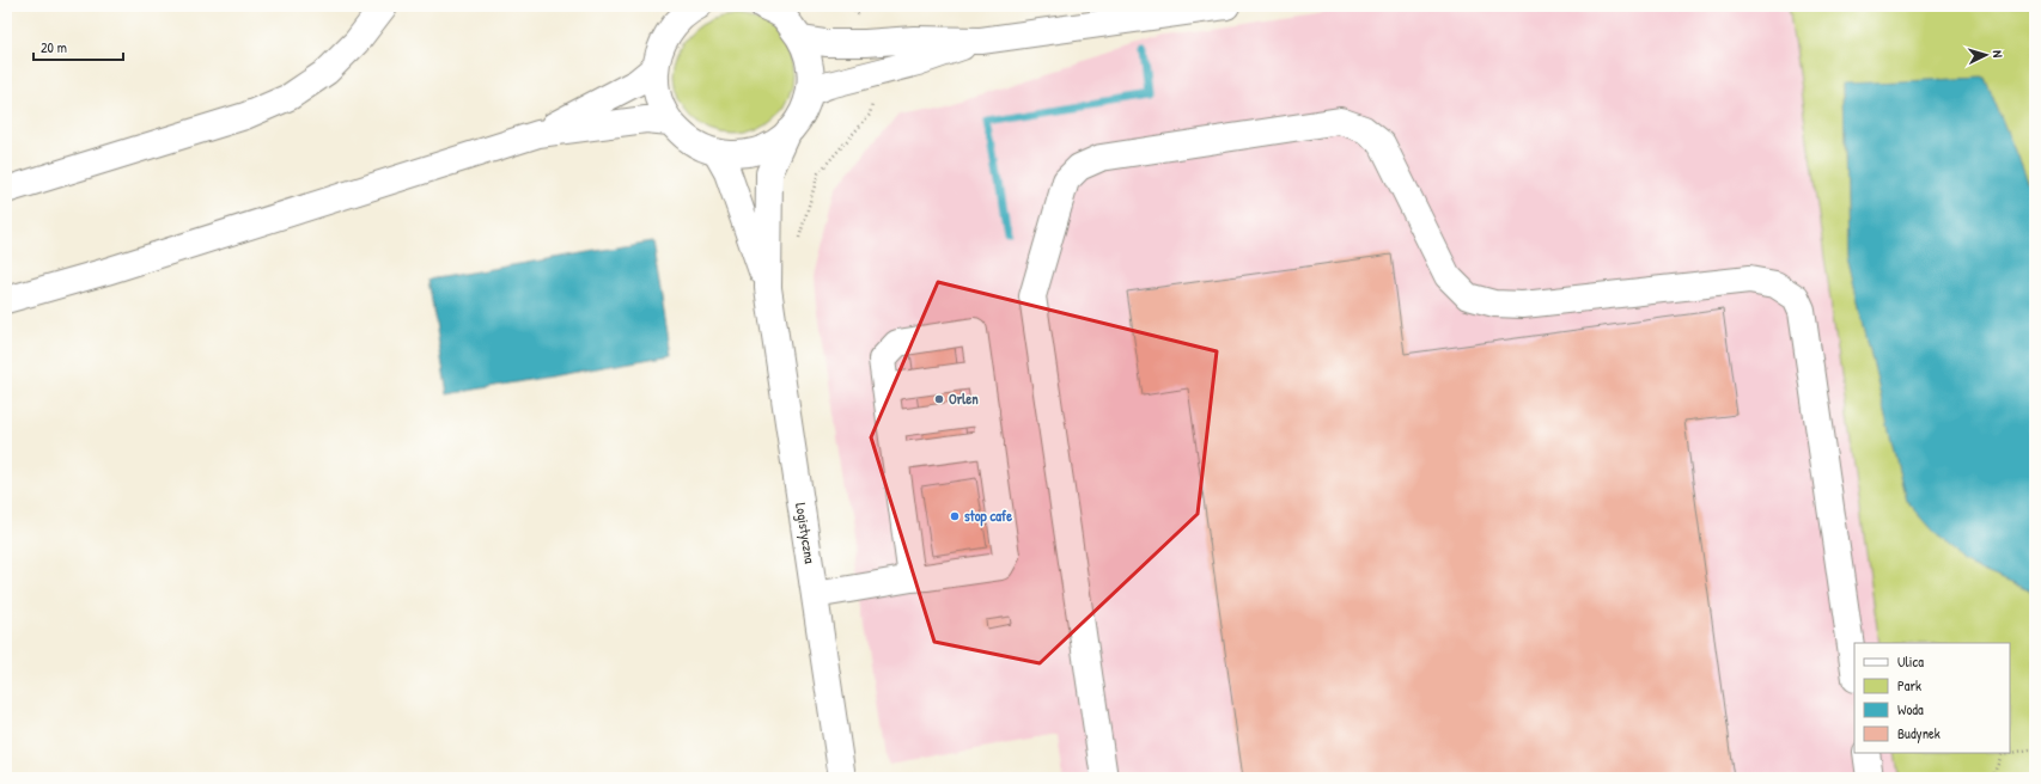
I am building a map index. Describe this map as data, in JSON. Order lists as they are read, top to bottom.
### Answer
{
  "streets": {
    "main road": ["Logistyczna"]
  },
  "places": ["Orlen", "stop cafe"],
  "legend": [
    "Ulica",
    "Park",
    "Woda",
    "Budynek"
  ],
  "scale_bar": "20 m",
  "north": "right"
}
